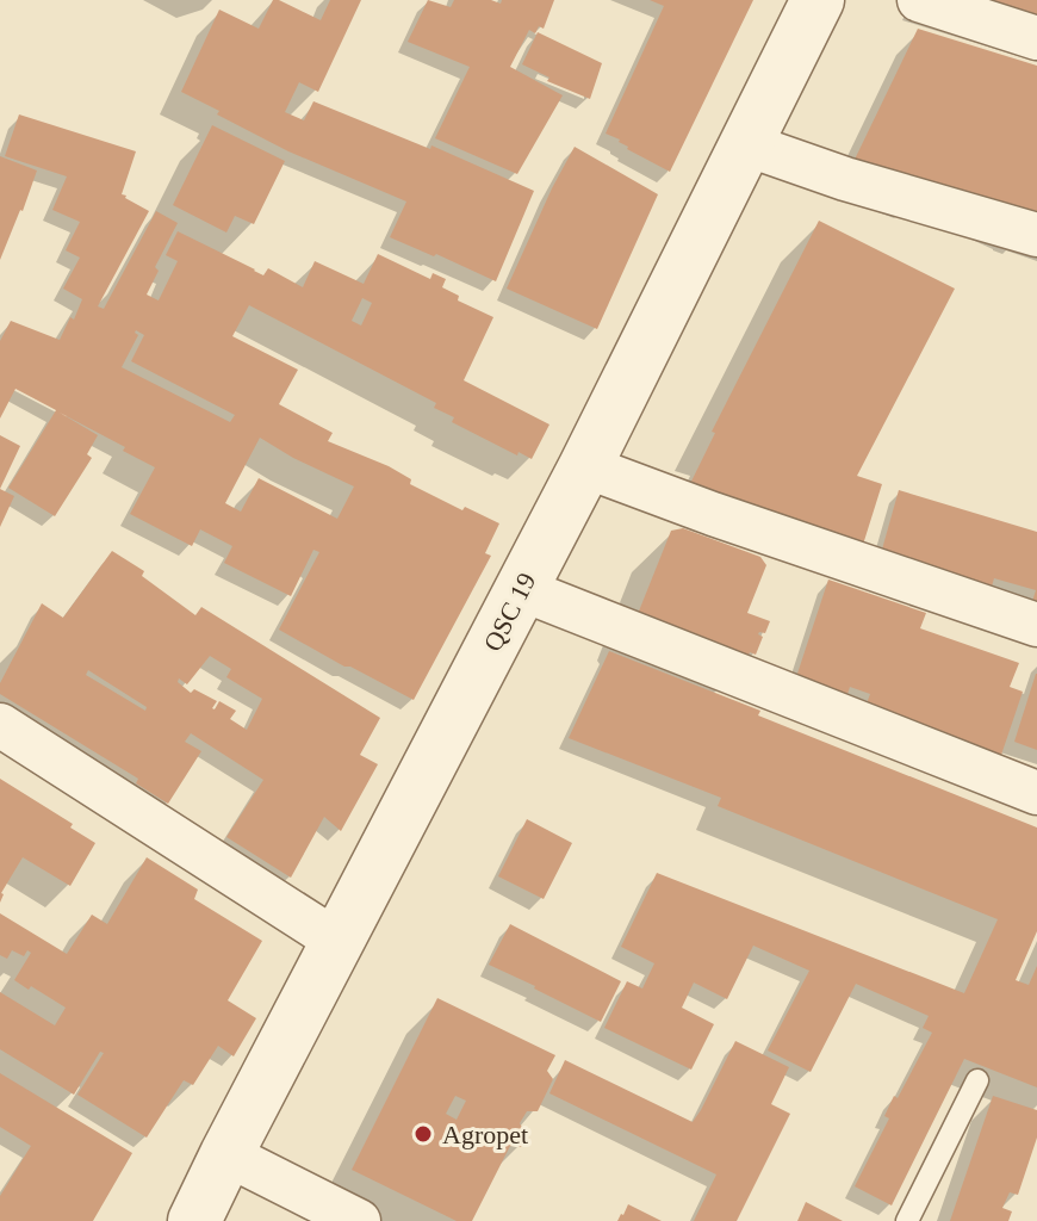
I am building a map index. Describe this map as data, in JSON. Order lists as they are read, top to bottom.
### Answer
{
  "streets": {
    "street": ["QSC 19"]
  },
  "places": ["Agropet"]
}
